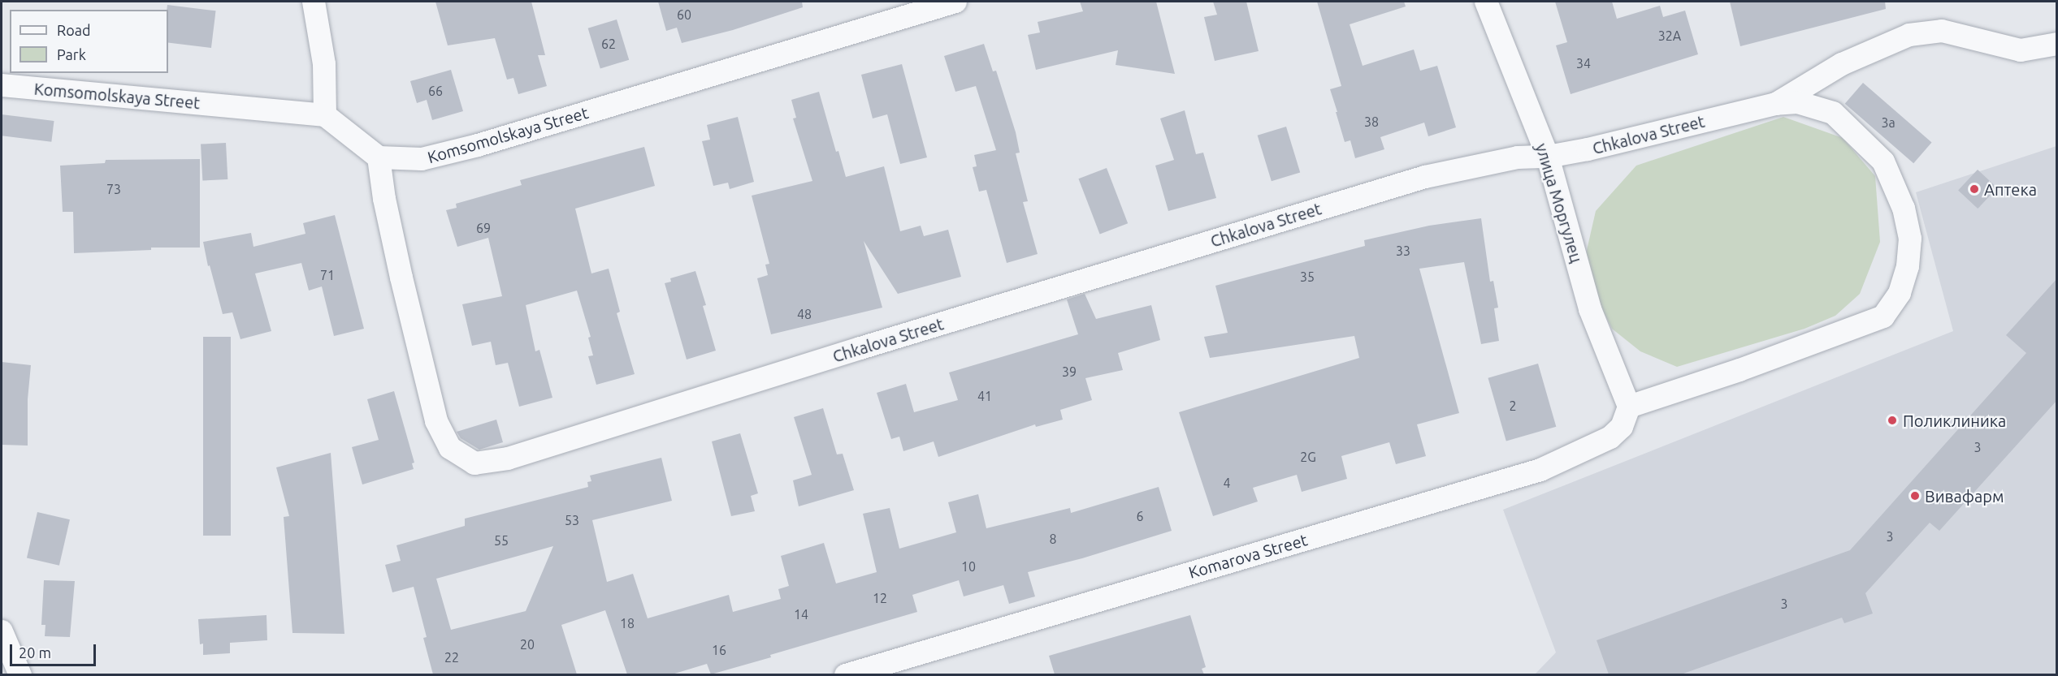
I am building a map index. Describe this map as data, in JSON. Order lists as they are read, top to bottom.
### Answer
{
  "streets": {
    "street": [
      "Komsomolskaya Street",
      "Chkalova Street",
      "улица Моргулец",
      "Komarova Street"
    ]
  },
  "crossings": [
    ["Komsomolskaya Street", "Chkalova Street"],
    ["Chkalova Street", "улица Моргулец"],
    ["улица Моргулец", "Komarova Street"]
  ],
  "places": ["Аптека", "Поликлиника", "Вивафарм"],
  "house_numbers": [
    "60",
    "32A",
    "62",
    "34",
    "66",
    "38",
    "3а",
    "73",
    "69",
    "33",
    "71",
    "35",
    "48",
    "39",
    "41",
    "2",
    "3",
    "2G",
    "4",
    "6",
    "53",
    "3",
    "8",
    "55",
    "10",
    "12",
    "3",
    "14",
    "18",
    "20",
    "16",
    "22"
  ],
  "legend": ["Road", "Park"],
  "scale_bar": "20 m"
}
